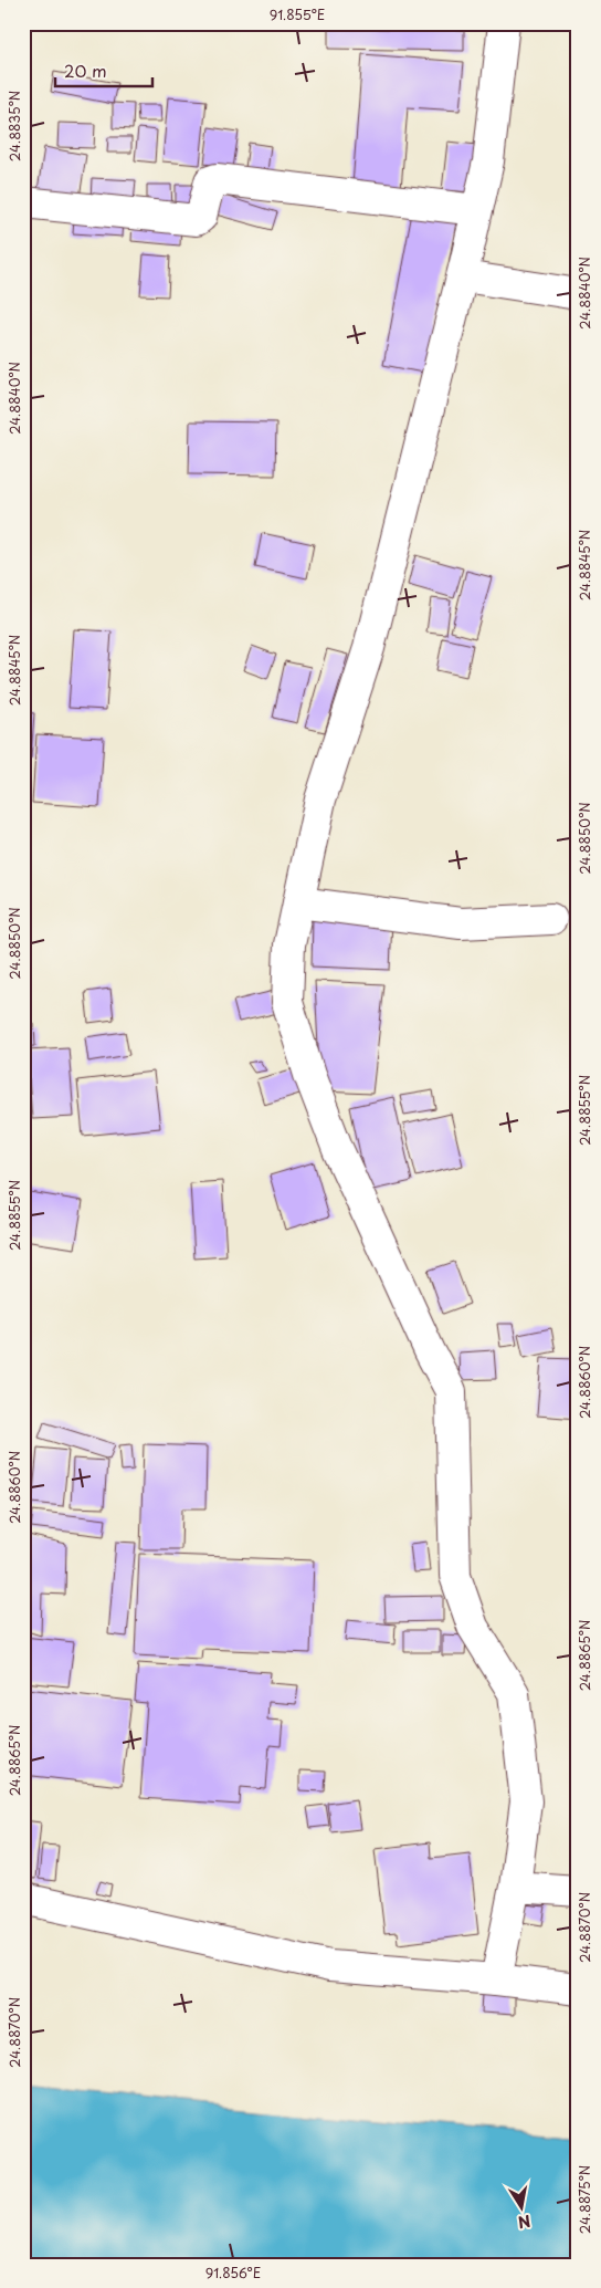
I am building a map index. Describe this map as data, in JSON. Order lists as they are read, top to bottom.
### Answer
{
  "scale_bar": "20 m",
  "north": "bottom",
  "coordinates": [
    "91.855°E",
    "24.8835°N",
    "24.8840°N",
    "24.8845°N",
    "24.8850°N",
    "24.8855°N",
    "24.8860°N",
    "24.8865°N",
    "24.8870°N",
    "24.8875°N",
    "91.856°E"
  ]
}
